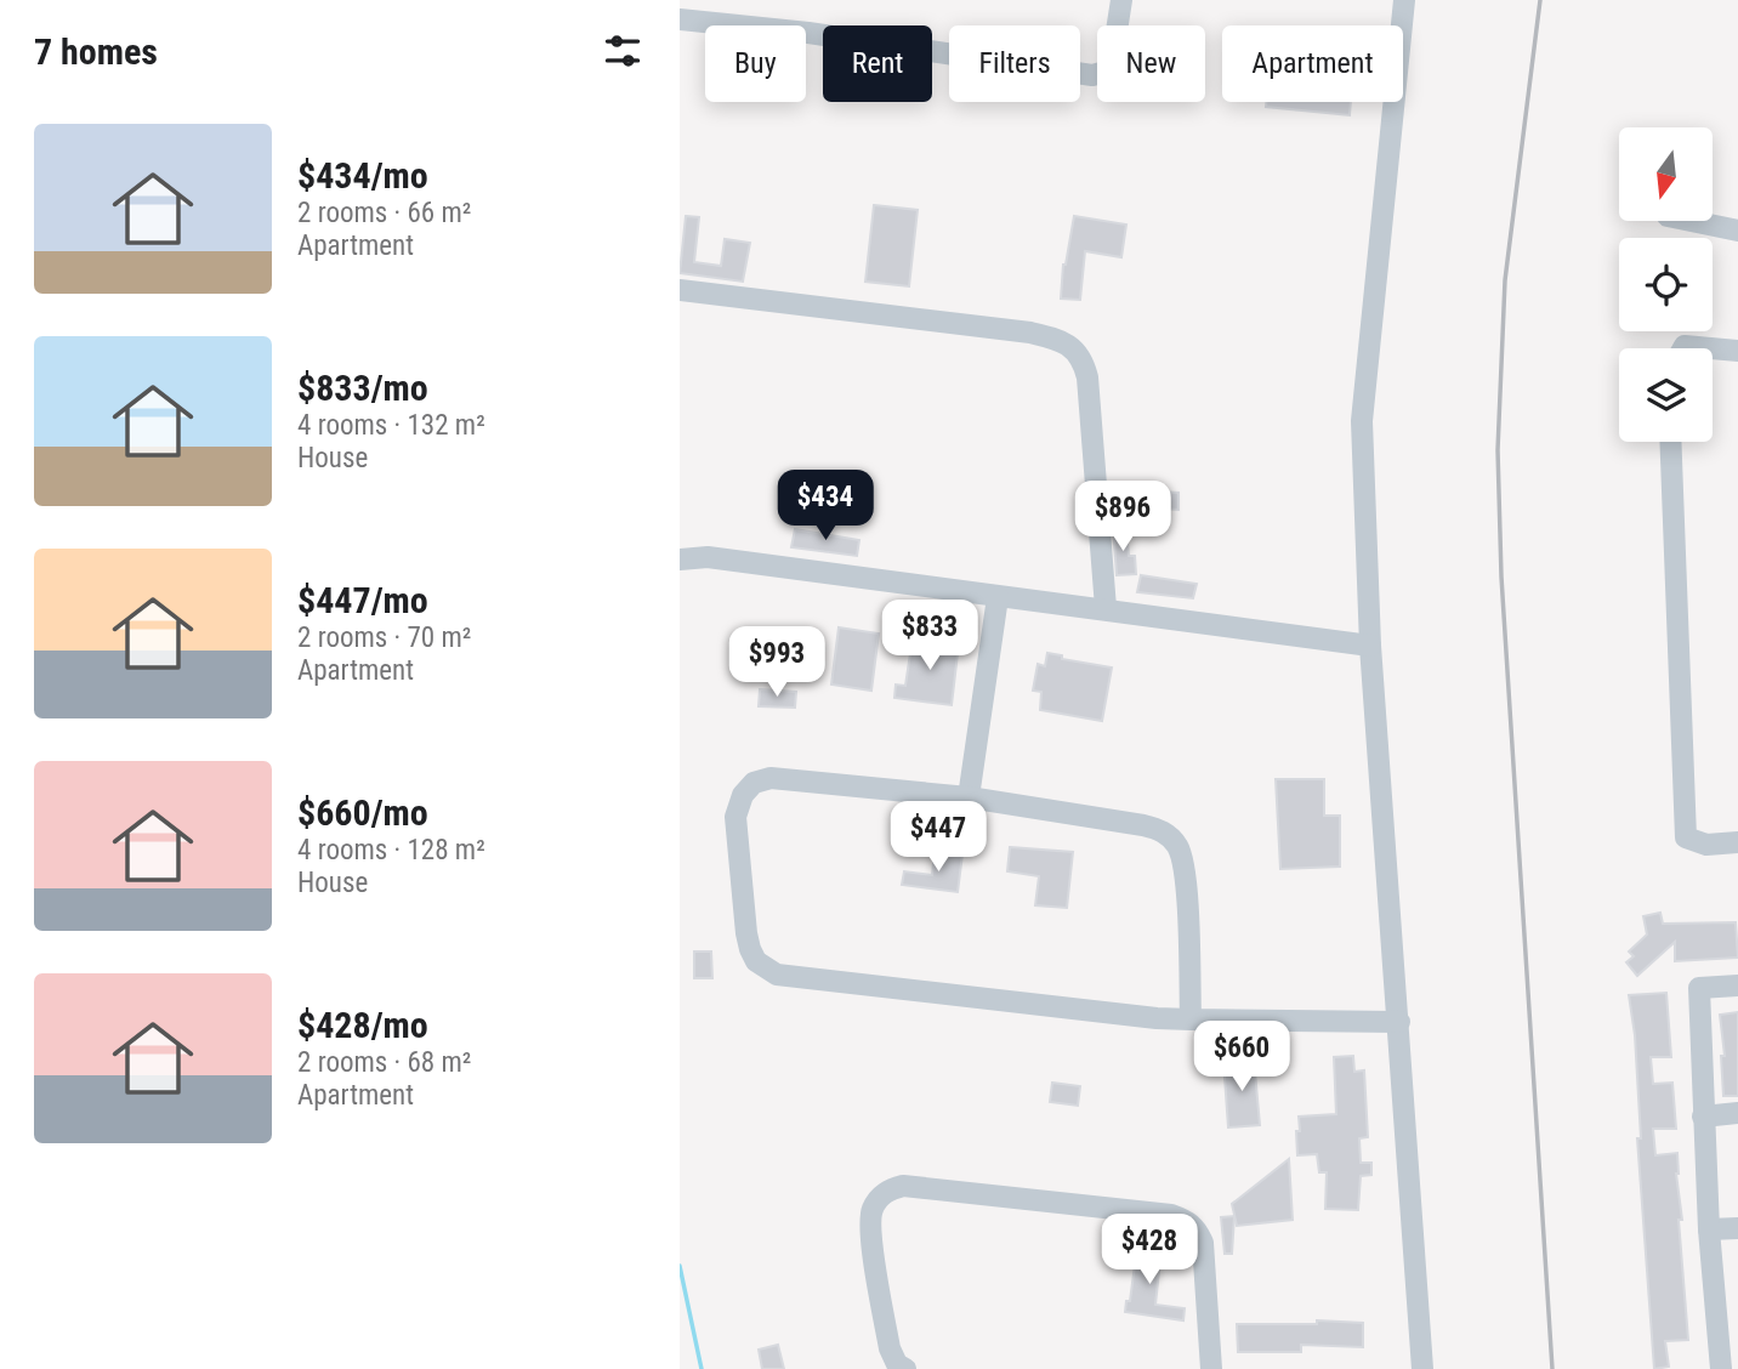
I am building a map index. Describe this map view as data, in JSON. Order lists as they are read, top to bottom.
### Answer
{
  "north": "bottom",
  "page": {
    "heading": "7 homes",
    "chip": [
      "Buy",
      "Rent",
      "Filters",
      "New",
      "Apartment"
    ],
    "list": [
      {
        "name": "$434/mo",
        "note": "2 rooms · 66 m² · Apartment"
      },
      {
        "name": "$833/mo",
        "note": "4 rooms · 132 m² · House"
      },
      {
        "name": "$447/mo",
        "note": "2 rooms · 70 m² · Apartment"
      },
      {
        "name": "$660/mo",
        "note": "4 rooms · 128 m² · House"
      },
      {
        "name": "$428/mo",
        "note": "2 rooms · 68 m² · Apartment"
      }
    ],
    "price": [
      "$434",
      "$896",
      "$833",
      "$993",
      "$447",
      "$660",
      "$428"
    ]
  }
}
